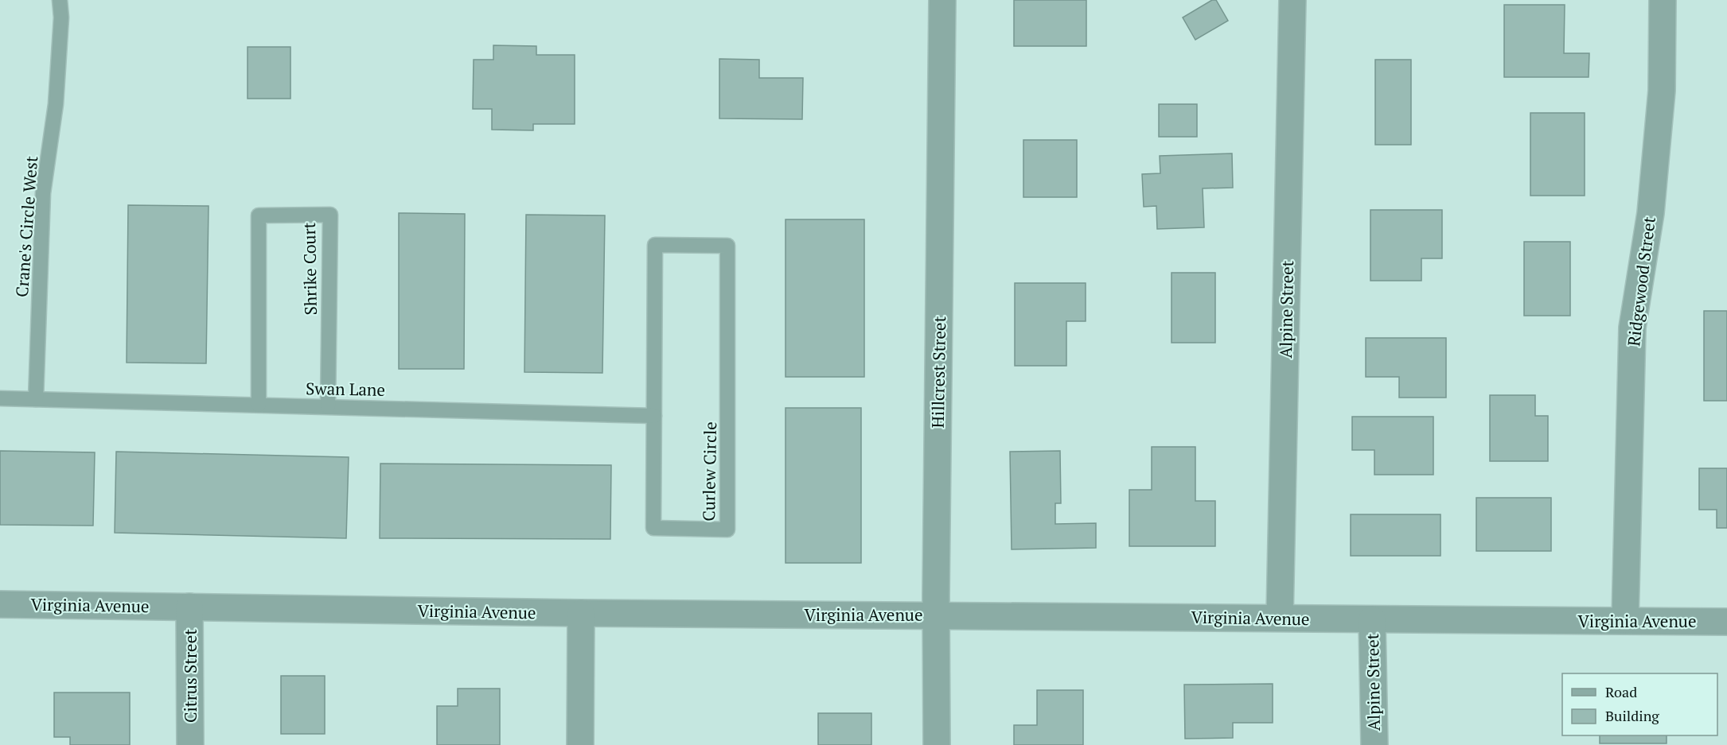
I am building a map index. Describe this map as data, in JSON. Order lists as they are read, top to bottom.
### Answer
{
  "streets": {
    "street": [
      "Ridgewood Street",
      "Alpine Street",
      "Hillcrest Street",
      "Virginia Avenue",
      "Citrus Street"
    ],
    "lane": [
      "Crane's Circle West",
      "Shrike Court",
      "Swan Lane",
      "Curlew Circle"
    ]
  },
  "crossings": [
    ["Crane's Circle West", "Swan Lane"],
    ["Shrike Court", "Swan Lane"],
    ["Ridgewood Street", "Virginia Avenue"],
    ["Alpine Street", "Virginia Avenue"],
    ["Hillcrest Street", "Virginia Avenue"],
    ["Swan Lane", "Curlew Circle"],
    ["Virginia Avenue", "Citrus Street"]
  ],
  "legend": ["Road", "Building"]
}
